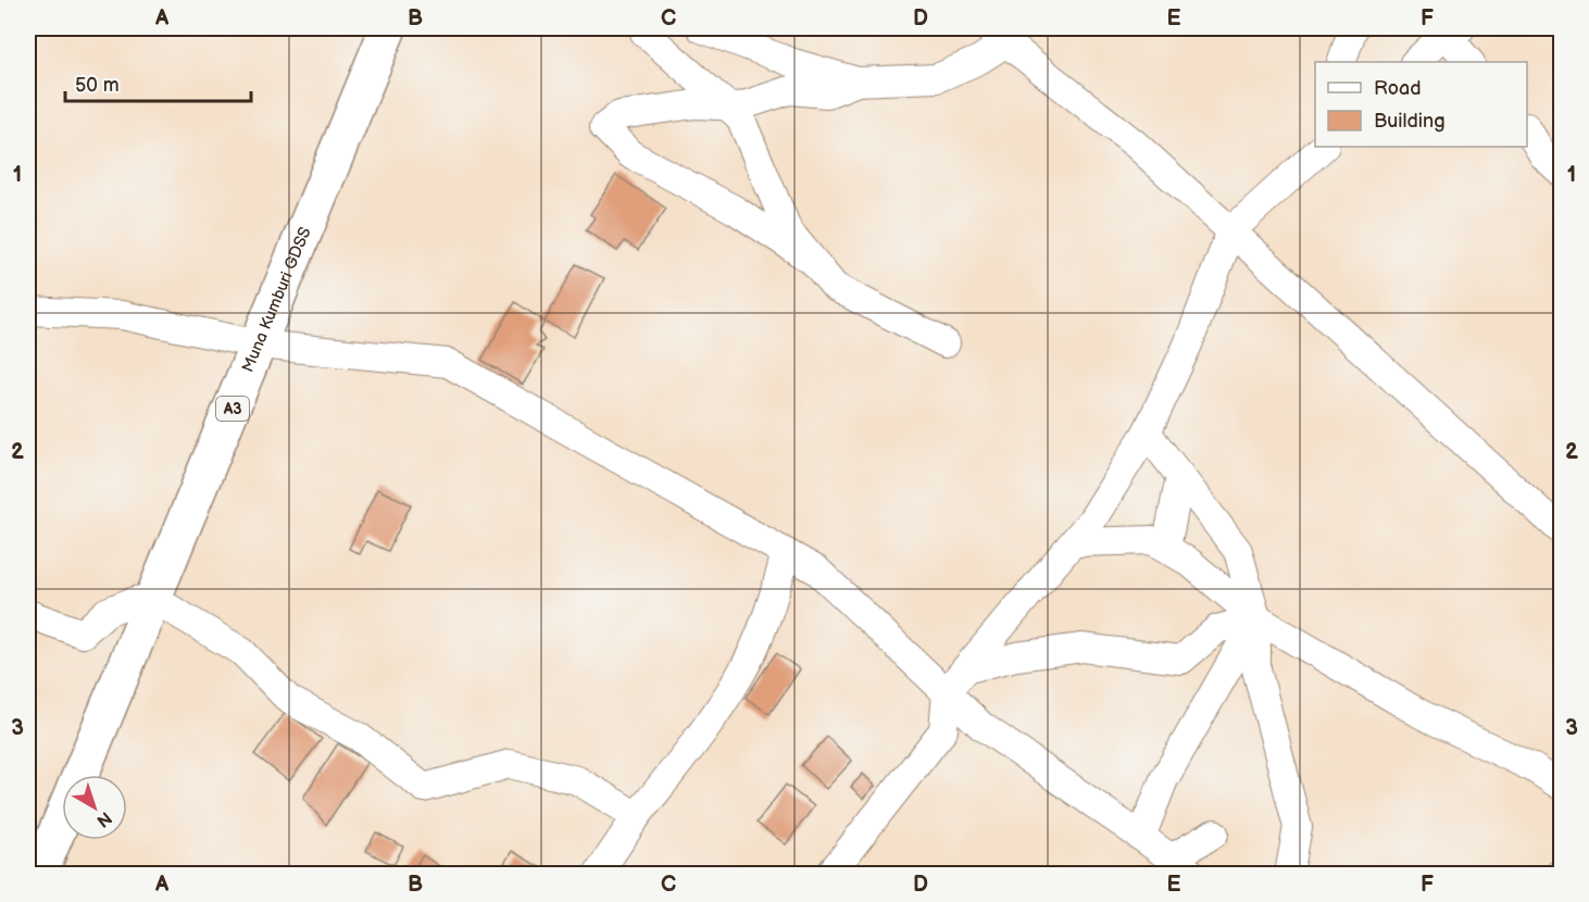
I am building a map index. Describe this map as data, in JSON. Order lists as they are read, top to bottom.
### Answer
{
  "streets": {
    "highway": ["Muna Kumburi GDSS", "A3"]
  },
  "legend": ["Road", "Building"],
  "scale_bar": "50 m",
  "north": "bottom right",
  "grid": {
    "columns": [
      "A",
      "B",
      "C",
      "D",
      "E",
      "F"
    ],
    "rows": ["1", "2", "3"]
  }
}
